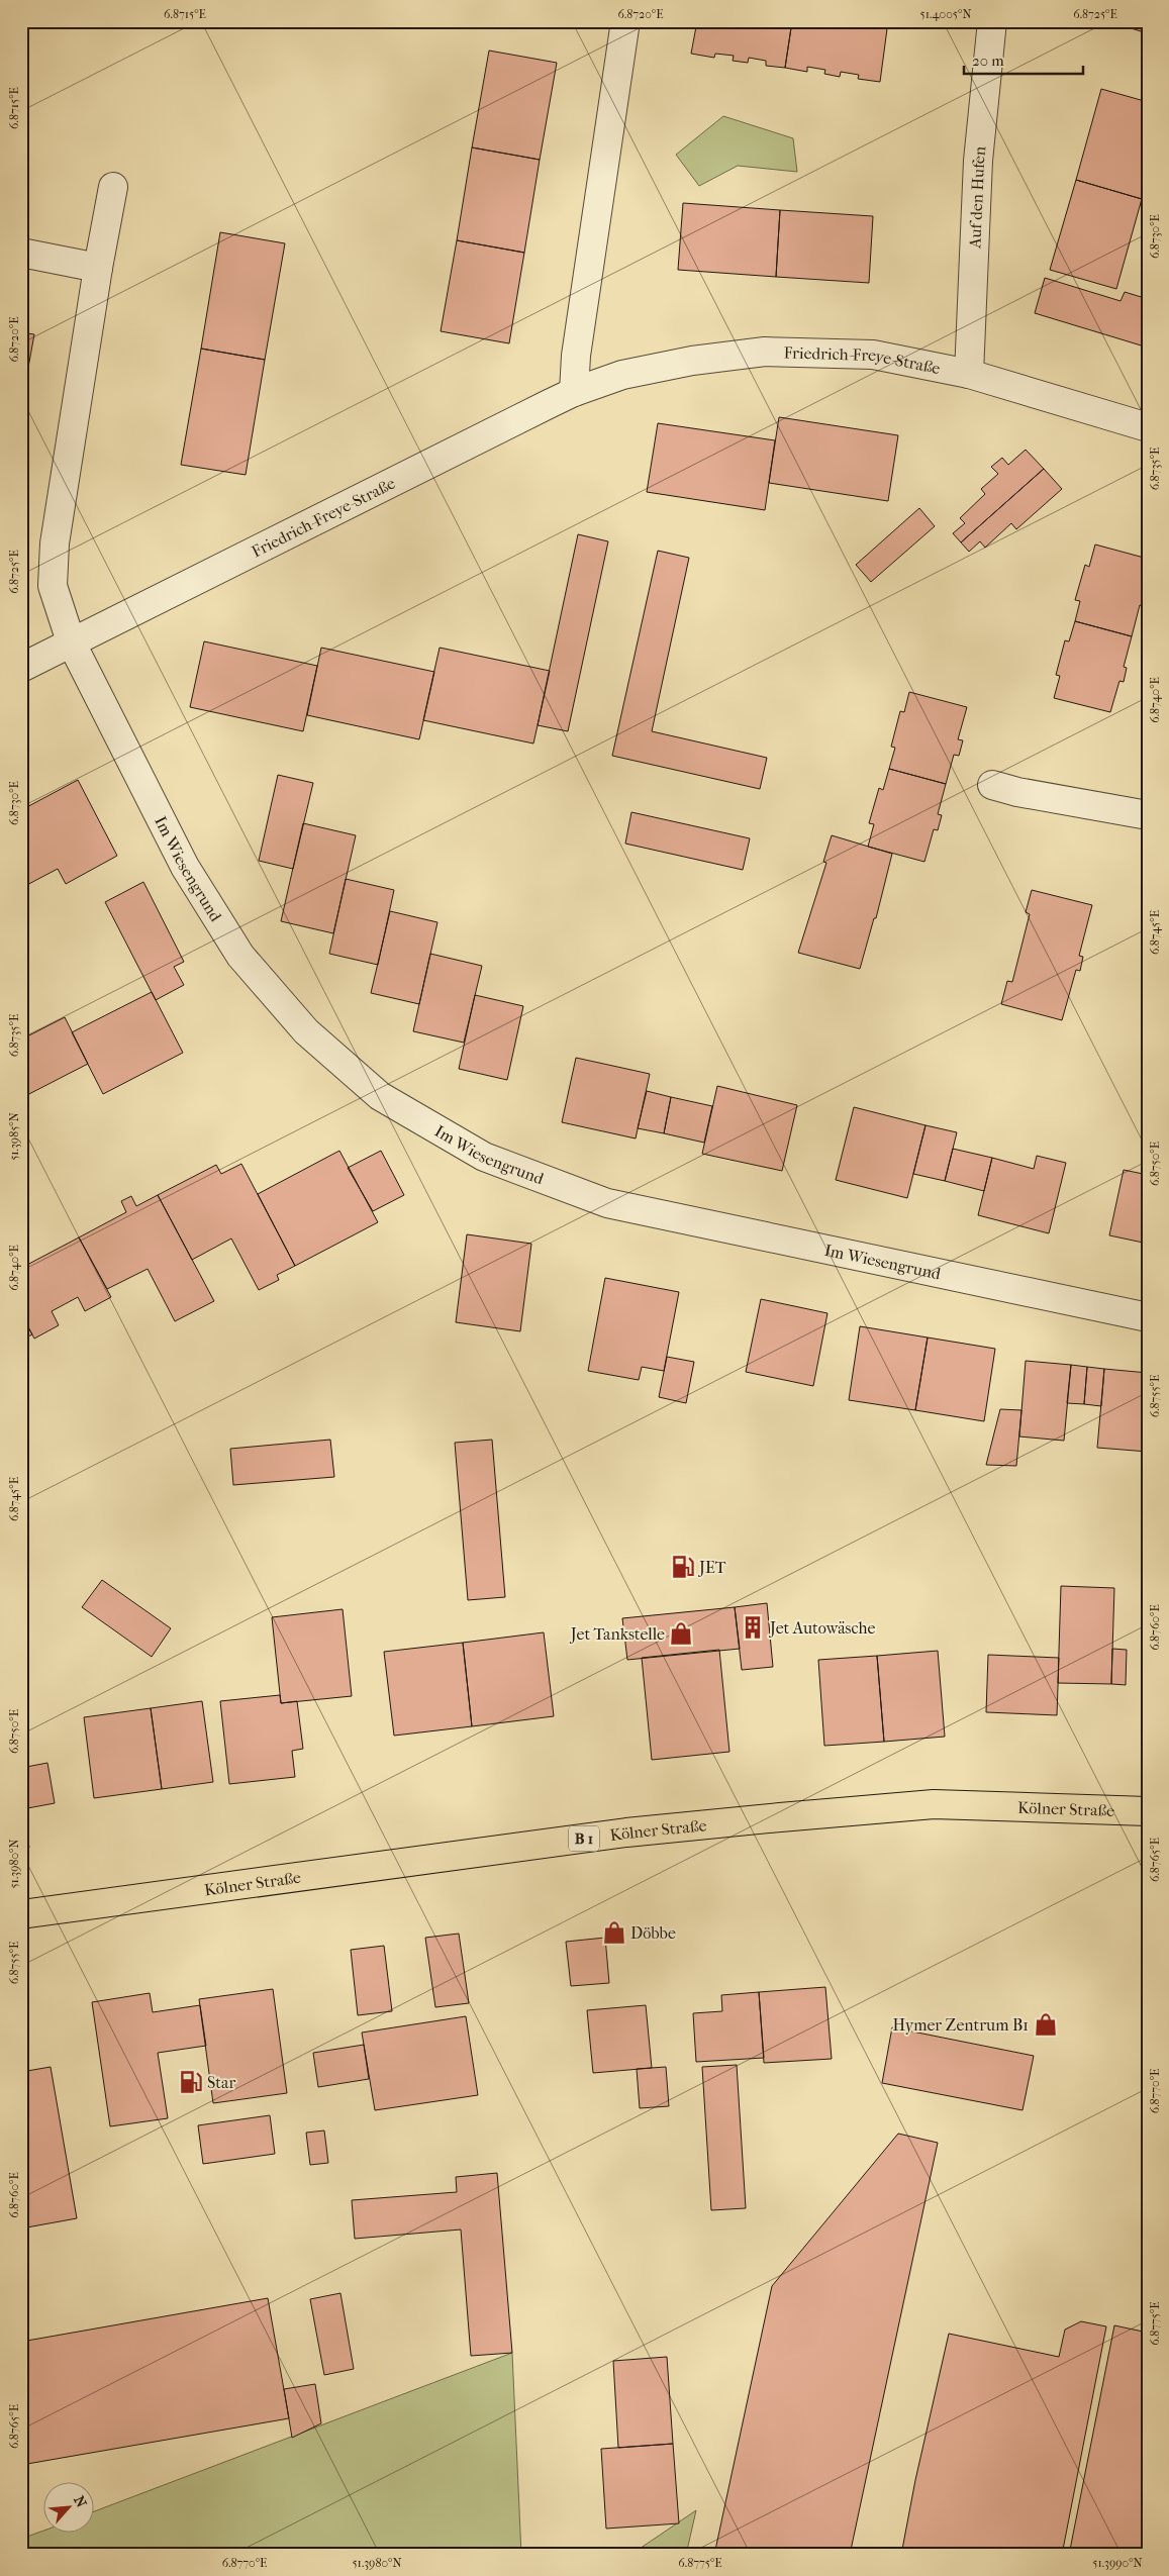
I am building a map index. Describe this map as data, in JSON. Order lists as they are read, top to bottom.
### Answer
{
  "streets": {
    "main road": ["Kölner Straße", "B 1"],
    "street": ["Auf den Hufen", "Friedrich-Freye-Straße", "Im Wiesengrund"]
  },
  "crossings": [
    ["Auf den Hufen", "Friedrich-Freye-Straße"],
    ["Friedrich-Freye-Straße", "Im Wiesengrund"]
  ],
  "places": {
    "fuel station": ["JET", "Star"],
    "building": ["Jet Autowäsche"],
    "shop": ["Jet Tankstelle", "Döbbe", "Hymer Zentrum B1"]
  },
  "scale_bar": "20 m",
  "north": "top right",
  "coordinates": [
    "6.8715°E",
    "6.8720°E",
    "51.4005°N",
    "6.8725°E",
    "6.8730°E",
    "6.8735°E",
    "6.8740°E",
    "6.8745°E",
    "51.3985°N",
    "6.8750°E",
    "6.8755°E",
    "6.8760°E",
    "6.8765°E",
    "51.3980°N",
    "6.8770°E",
    "6.8775°E",
    "51.3990°N"
  ]
}
